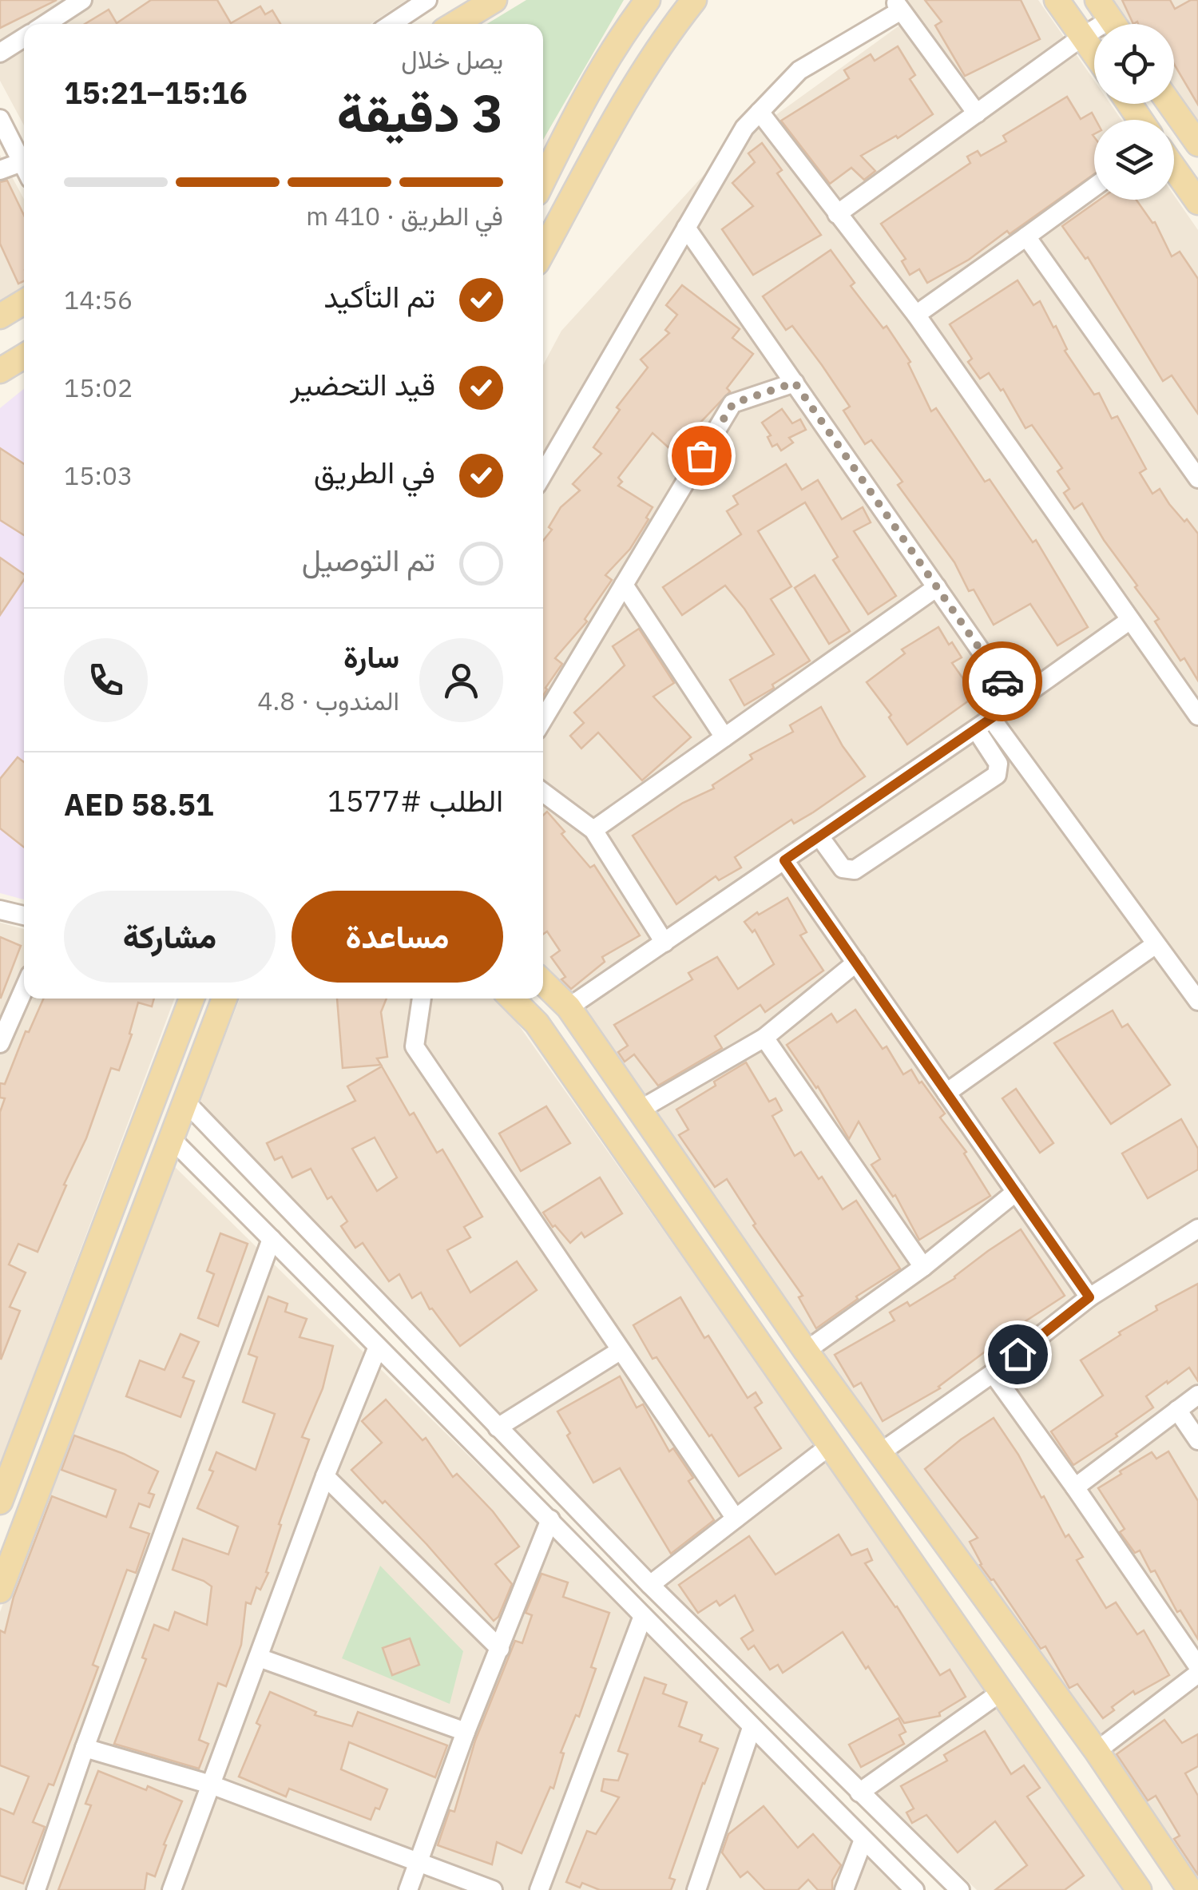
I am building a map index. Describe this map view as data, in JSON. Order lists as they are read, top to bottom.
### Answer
{
  "page": {
    "heading": ["3 دقيقة", "يصل خلال", "15:16–15:21"],
    "panel": [
      "سارة",
      "المندوب · 4.8",
      "الطلب #1577",
      "AED 58.51"
    ],
    "bar": "في الطريق · 410 m",
    "list": [
      ["تم التأكيد", "14:56"],
      ["قيد التحضير", "15:02"],
      ["في الطريق", "15:03"],
      "تم التوصيل"
    ],
    "buttons": ["مساعدة", "مشاركة"]
  }
}
